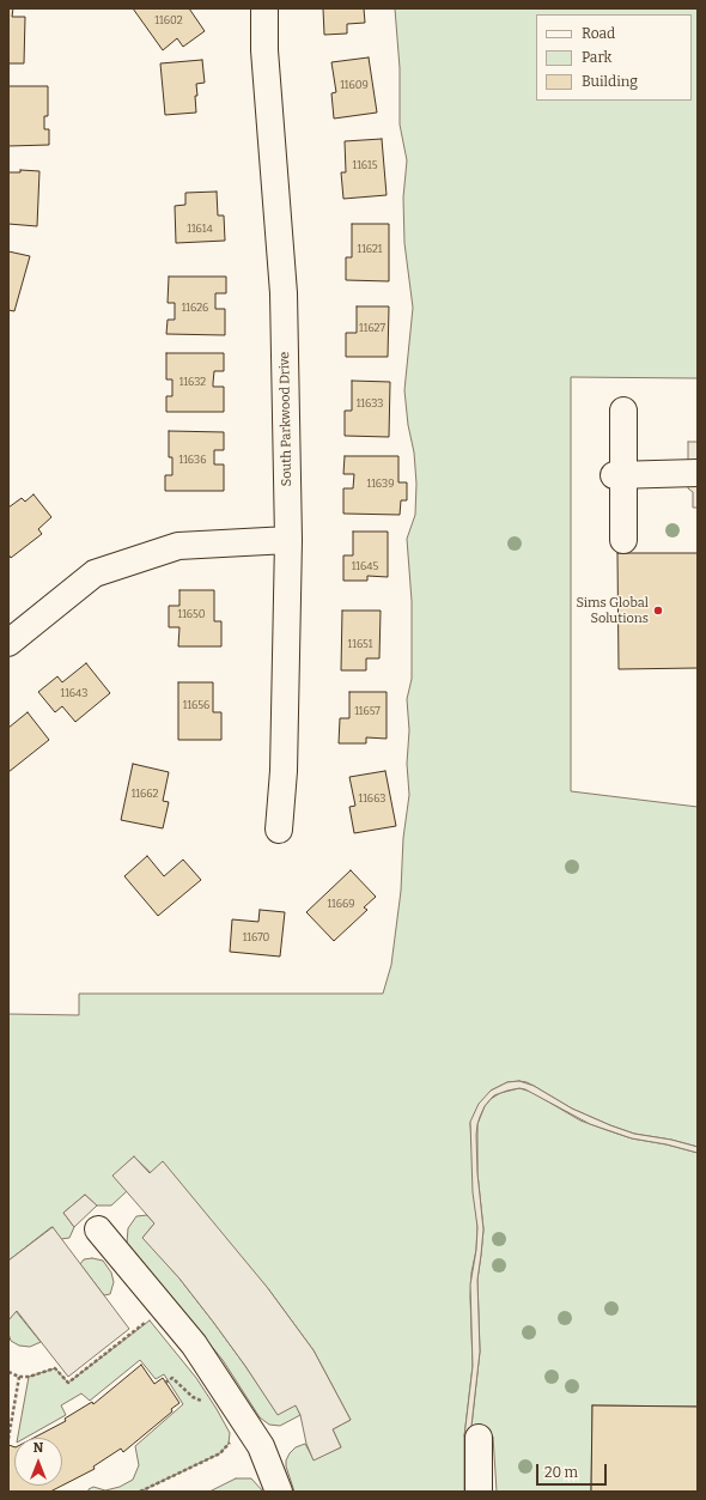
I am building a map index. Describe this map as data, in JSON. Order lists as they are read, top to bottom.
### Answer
{
  "streets": {
    "street": ["South Parkwood Drive"]
  },
  "places": ["Sims Global Solutions"],
  "house_numbers": [
    "11602",
    "11609",
    "11615",
    "11614",
    "11621",
    "11626",
    "11627",
    "11632",
    "11633",
    "11636",
    "11639",
    "11645",
    "11650",
    "11651",
    "11643",
    "11656",
    "11657",
    "11662",
    "11663",
    "11669",
    "11670"
  ],
  "legend": ["Road", "Park", "Building"],
  "scale_bar": "20 m",
  "north": "top"
}
